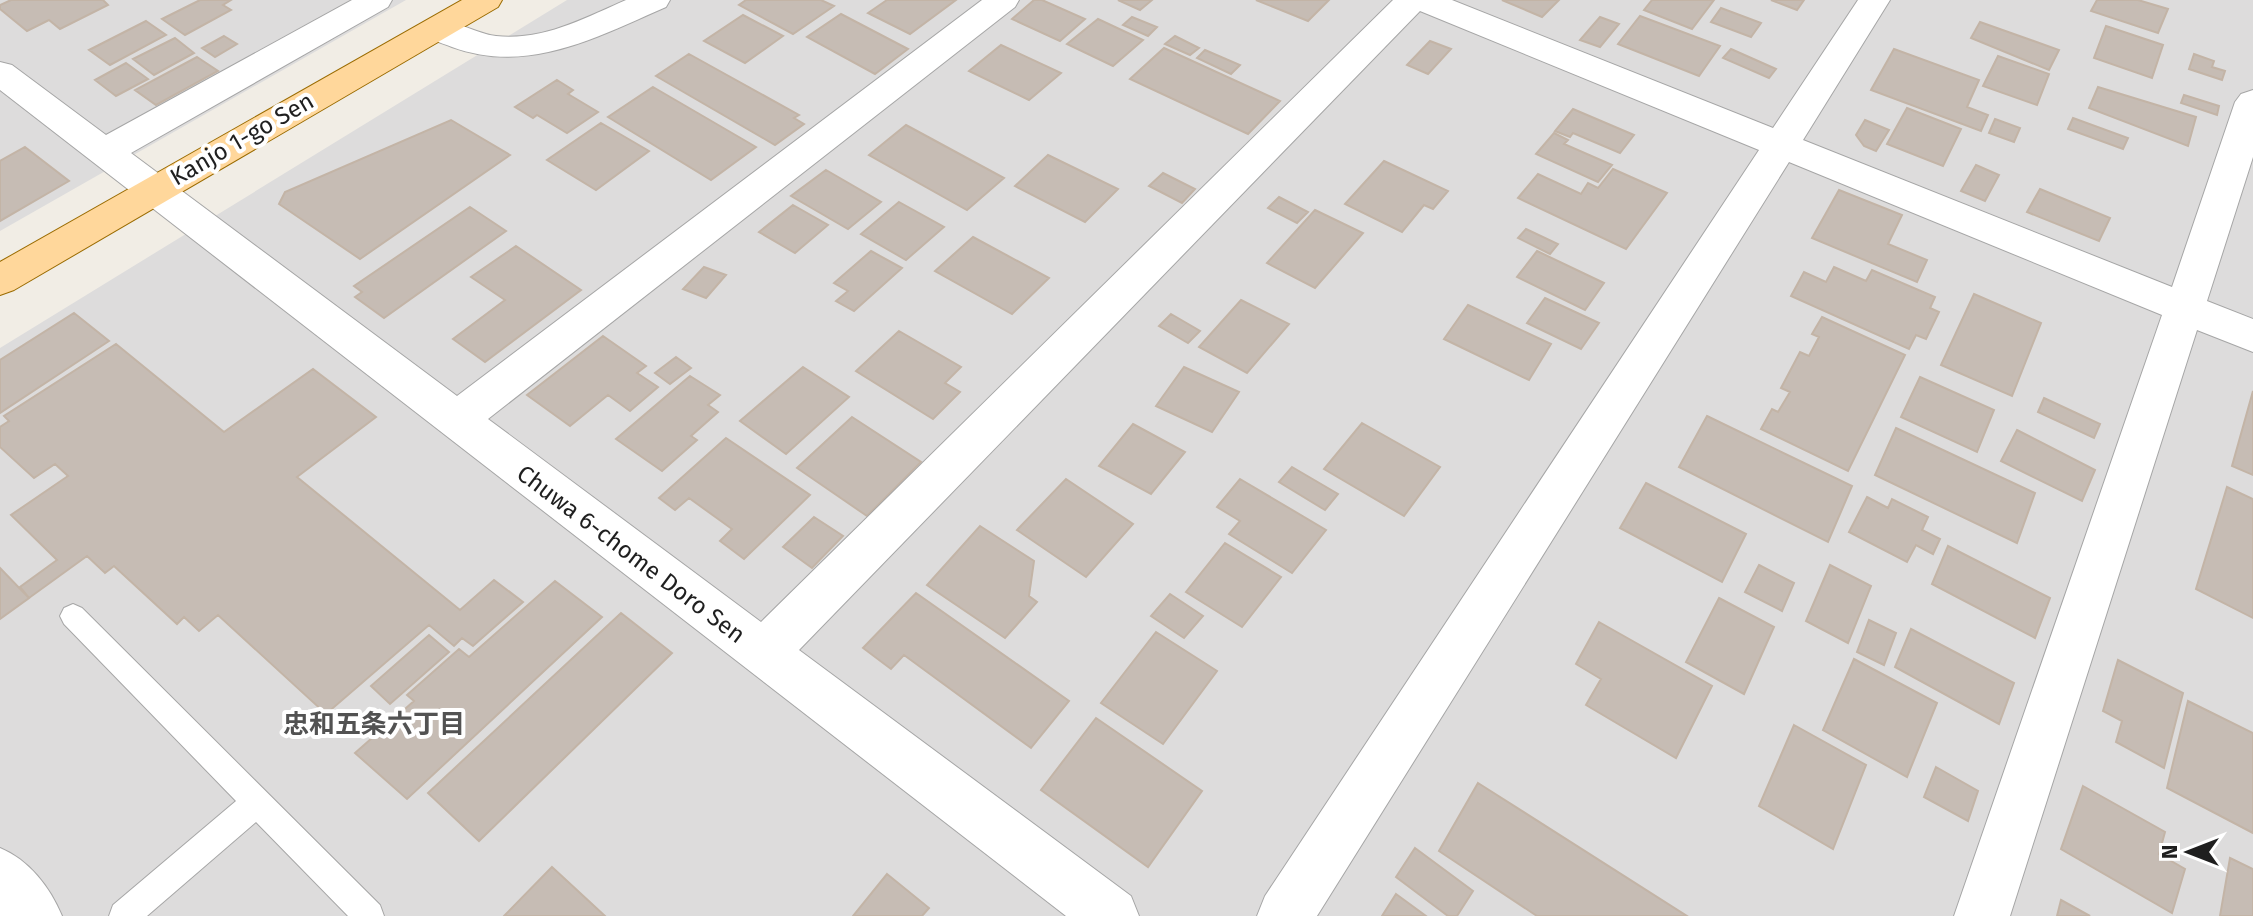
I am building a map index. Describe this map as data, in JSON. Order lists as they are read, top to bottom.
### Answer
{
  "streets": {
    "main road": ["Kanjo 1-go Sen"],
    "street": ["Chuwa 6-chome Doro Sen"]
  },
  "crossings": [
    ["Kanjo 1-go Sen", "Chuwa 6-chome Doro Sen"]
  ],
  "districts": ["忠和五条六丁目"],
  "north": "left"
}
